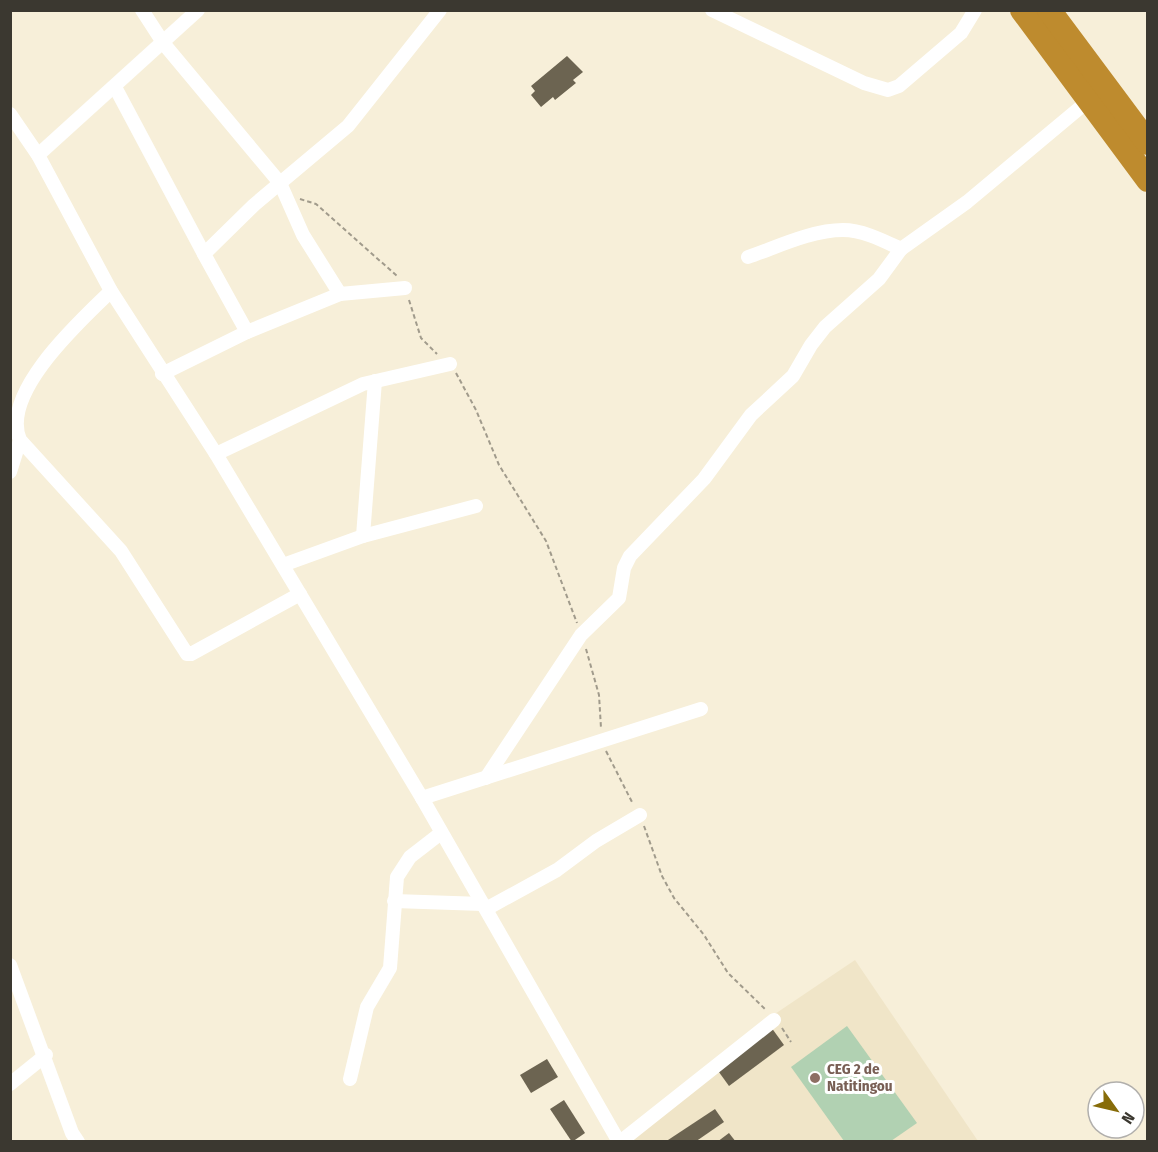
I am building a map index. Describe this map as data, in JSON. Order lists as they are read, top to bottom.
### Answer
{
  "places": ["CEG 2 de Natitingou"],
  "north": "bottom right"
}
